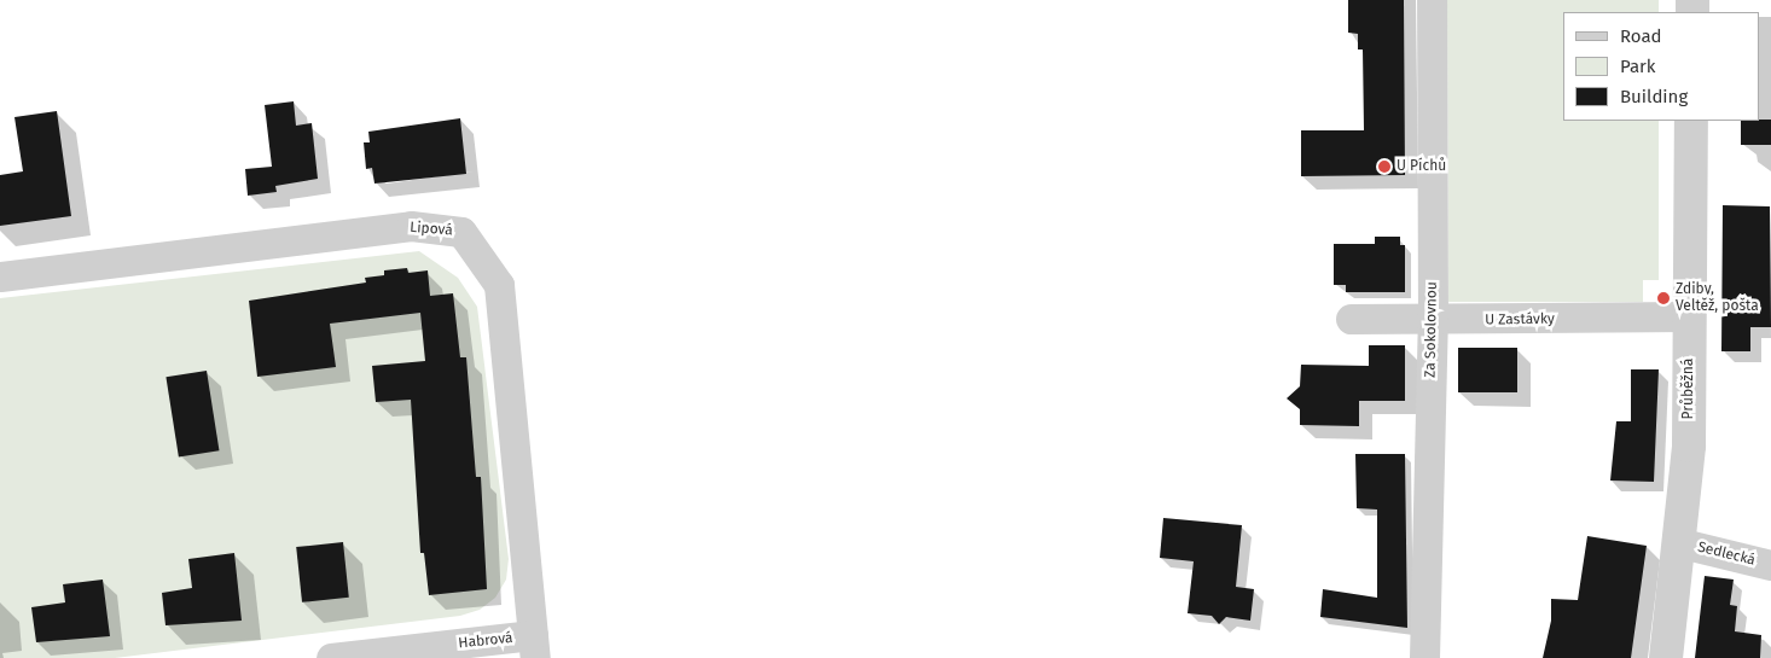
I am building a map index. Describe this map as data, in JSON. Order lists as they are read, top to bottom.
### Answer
{
  "streets": {
    "street": [
      "Lipová",
      "U Zastávky",
      "Za Sokolovnou",
      "Průběžná",
      "Sedlecká",
      "Habrová"
    ]
  },
  "crossings": [
    ["Lipová", "Habrová"],
    ["U Zastávky", "Za Sokolovnou"],
    ["U Zastávky", "Průběžná"],
    ["Průběžná", "Sedlecká"]
  ],
  "places": ["U Píchů", "Zdiby, Veltěž, pošta"],
  "legend": ["Road", "Park", "Building"]
}
